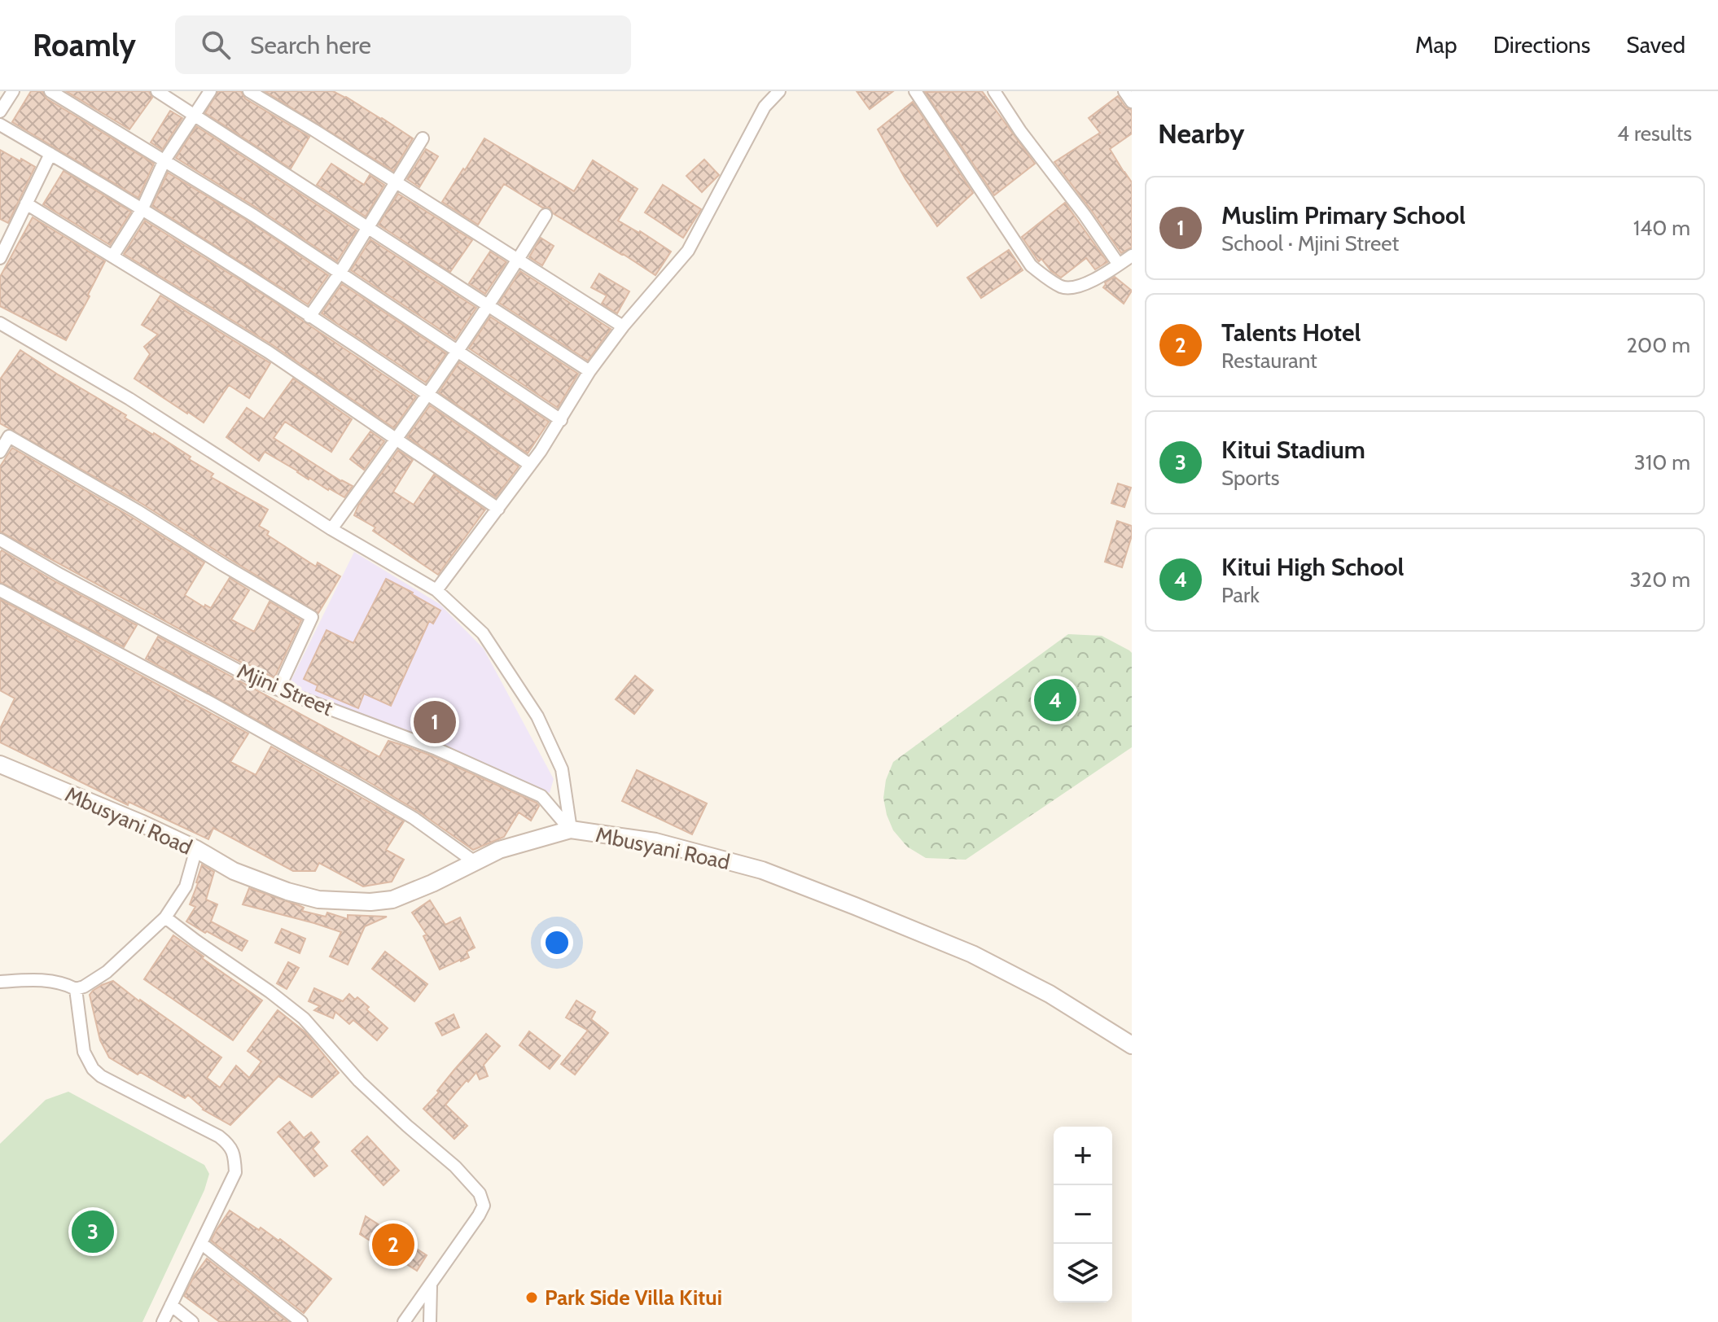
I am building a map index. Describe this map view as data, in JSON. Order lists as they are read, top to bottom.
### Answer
{
  "streets": {
    "street": ["Mjini Street", "Mbusyani Road"]
  },
  "crossings": [
    ["Mjini Street", "Mbusyani Road"]
  ],
  "places": ["Park Side Villa Kitui"],
  "page": {
    "header": "Roamly",
    "search": "Search here",
    "nav": ["Map", "Directions", "Saved"],
    "heading": ["Nearby", "4 results"],
    "list": [
      {
        "mark": "1",
        "name": "Muslim Primary School",
        "note": "School · Mjini Street",
        "value": "140 m"
      },
      {
        "mark": "2",
        "name": "Talents Hotel",
        "note": "Restaurant",
        "value": "200 m"
      },
      {
        "mark": "3",
        "name": "Kitui Stadium",
        "note": "Sports",
        "value": "310 m"
      },
      {
        "mark": "4",
        "name": "Kitui High School",
        "note": "Park",
        "value": "320 m"
      }
    ],
    "pins": [
      "4",
      "1",
      "3",
      "2"
    ],
    "map_buttons": ["+", "−"]
  }
}
